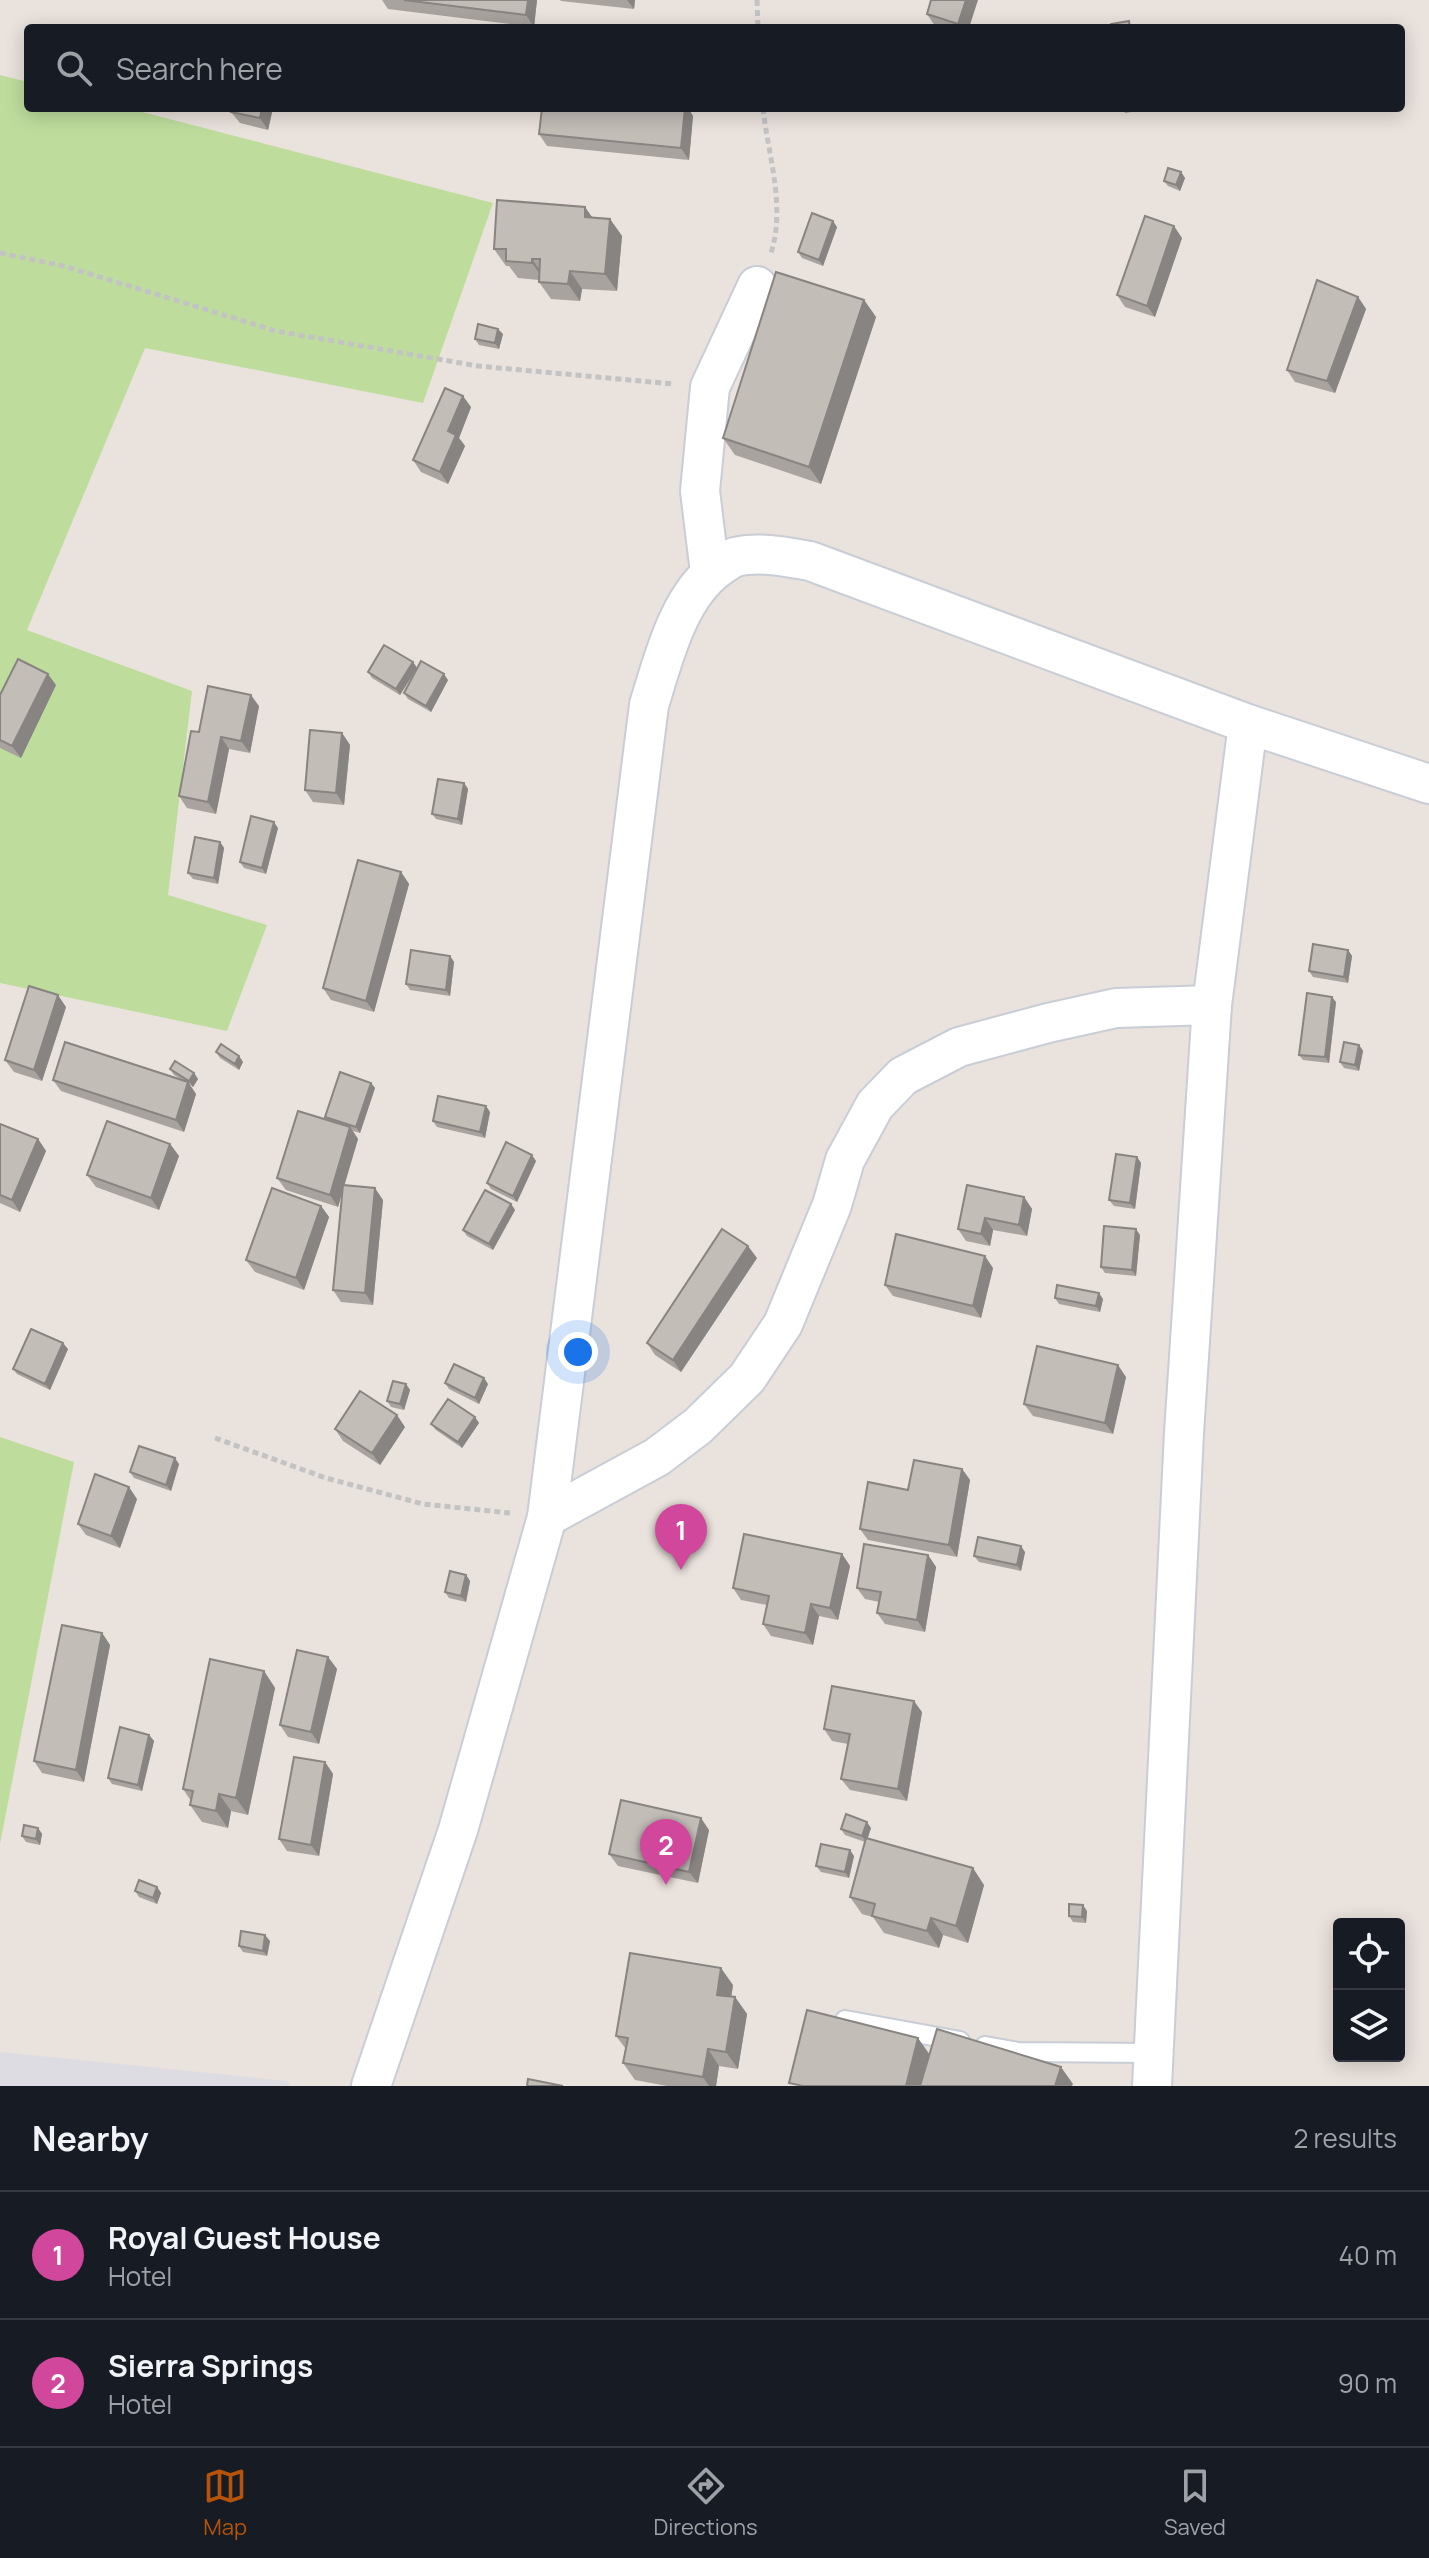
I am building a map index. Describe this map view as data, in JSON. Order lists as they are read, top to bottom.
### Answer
{
  "page": {
    "search": "Search here",
    "pins": ["1", "2"],
    "heading": ["Nearby", "2 results"],
    "list": [
      {
        "mark": "1",
        "name": "Royal Guest House",
        "note": "Hotel",
        "value": "40 m"
      },
      {
        "mark": "2",
        "name": "Sierra Springs",
        "note": "Hotel",
        "value": "90 m"
      }
    ],
    "nav": ["Map", "Directions", "Saved"]
  }
}
